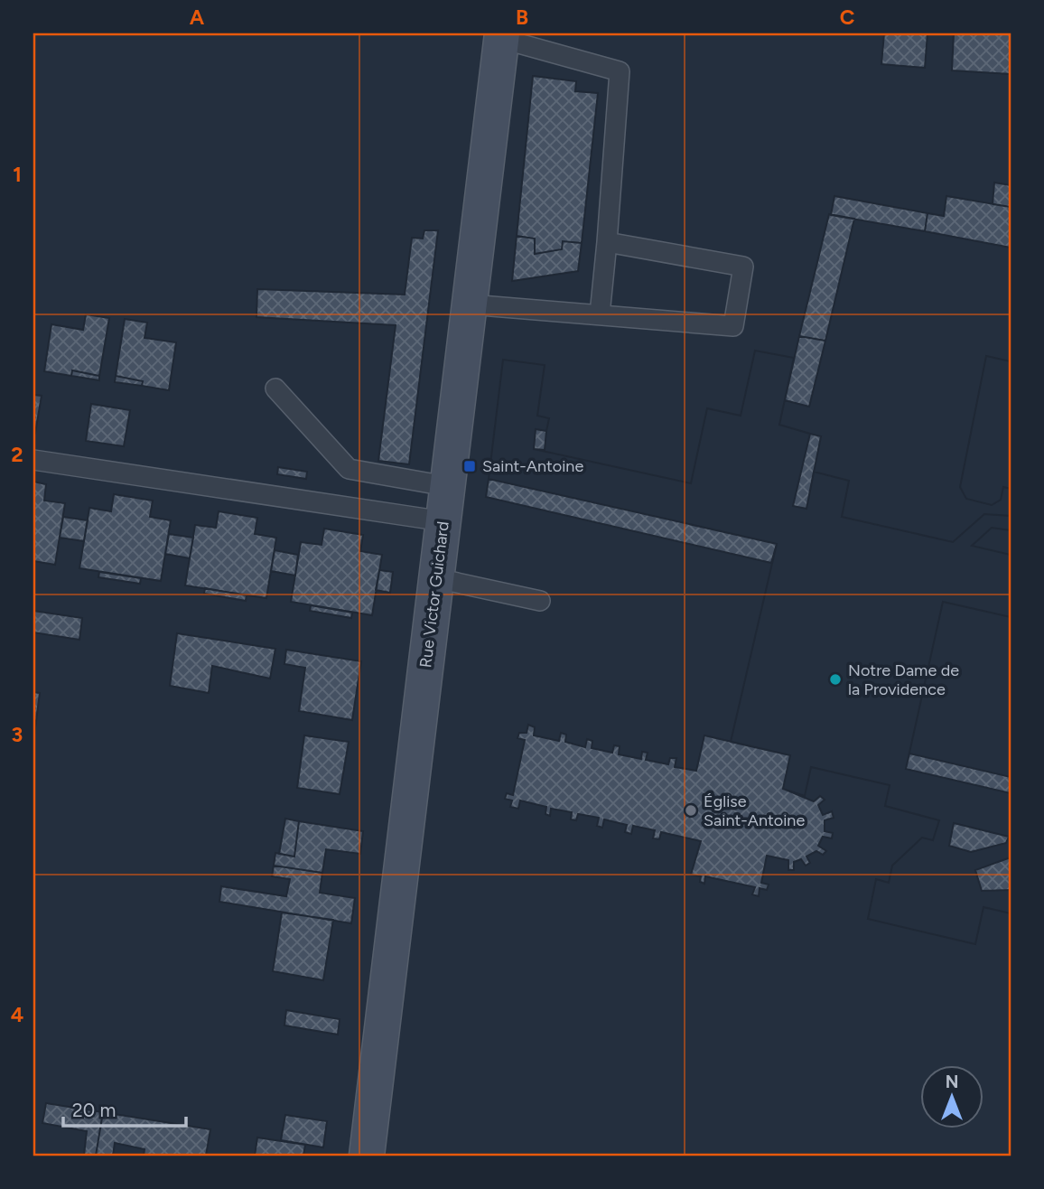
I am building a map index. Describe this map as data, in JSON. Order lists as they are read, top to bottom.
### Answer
{
  "streets": {
    "main road": ["Rue Victor Guichard"]
  },
  "places": {
    "transit": ["Saint-Antoine"],
    "other": ["Notre Dame de la Providence", "Église Saint-Antoine"]
  },
  "scale_bar": "20 m",
  "north": "top",
  "grid": {
    "columns": ["A", "B", "C"],
    "rows": [
      "1",
      "2",
      "3",
      "4"
    ]
  }
}
